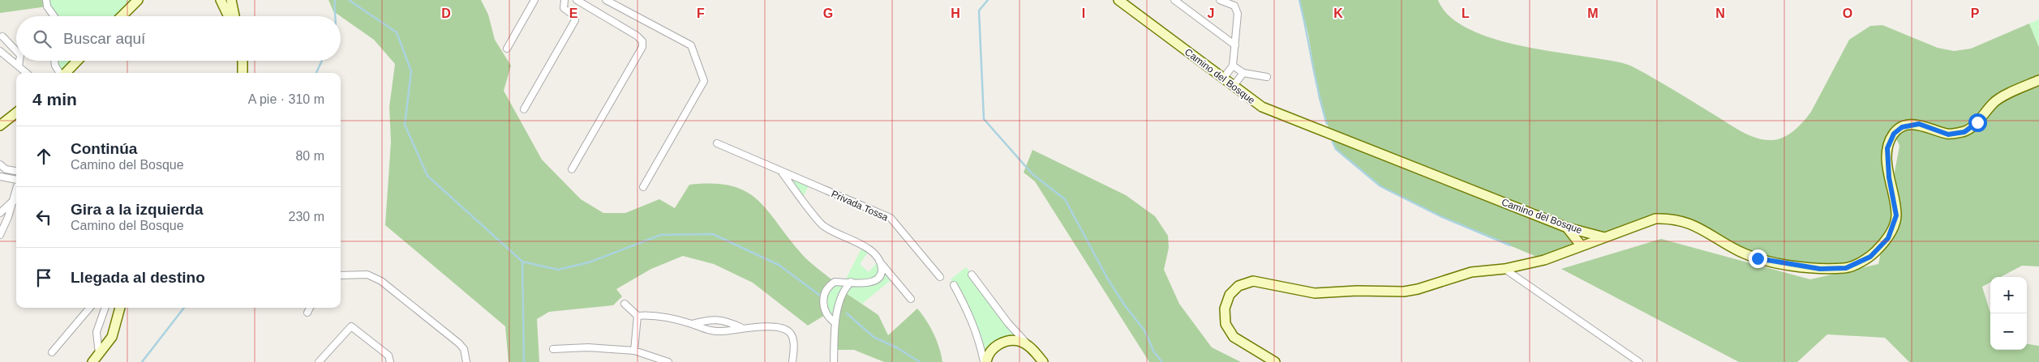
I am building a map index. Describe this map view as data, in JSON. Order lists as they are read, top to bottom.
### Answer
{
  "streets": {
    "street": ["Camino del Bosque", "Privada Tossa"]
  },
  "page": {
    "search": "Buscar aquí",
    "heading": ["4 min", "A pie · 310 m"],
    "list": [
      ["Continúa", "Camino del Bosque", "80 m"],
      ["Gira a la izquierda", "Camino del Bosque", "230 m"],
      "Llegada al destino"
    ],
    "map_buttons": ["+", "−"]
  },
  "grid": {
    "columns": [
      "D",
      "E",
      "F",
      "G",
      "H",
      "I",
      "J",
      "K",
      "L",
      "M",
      "N",
      "O",
      "P"
    ]
  }
}
